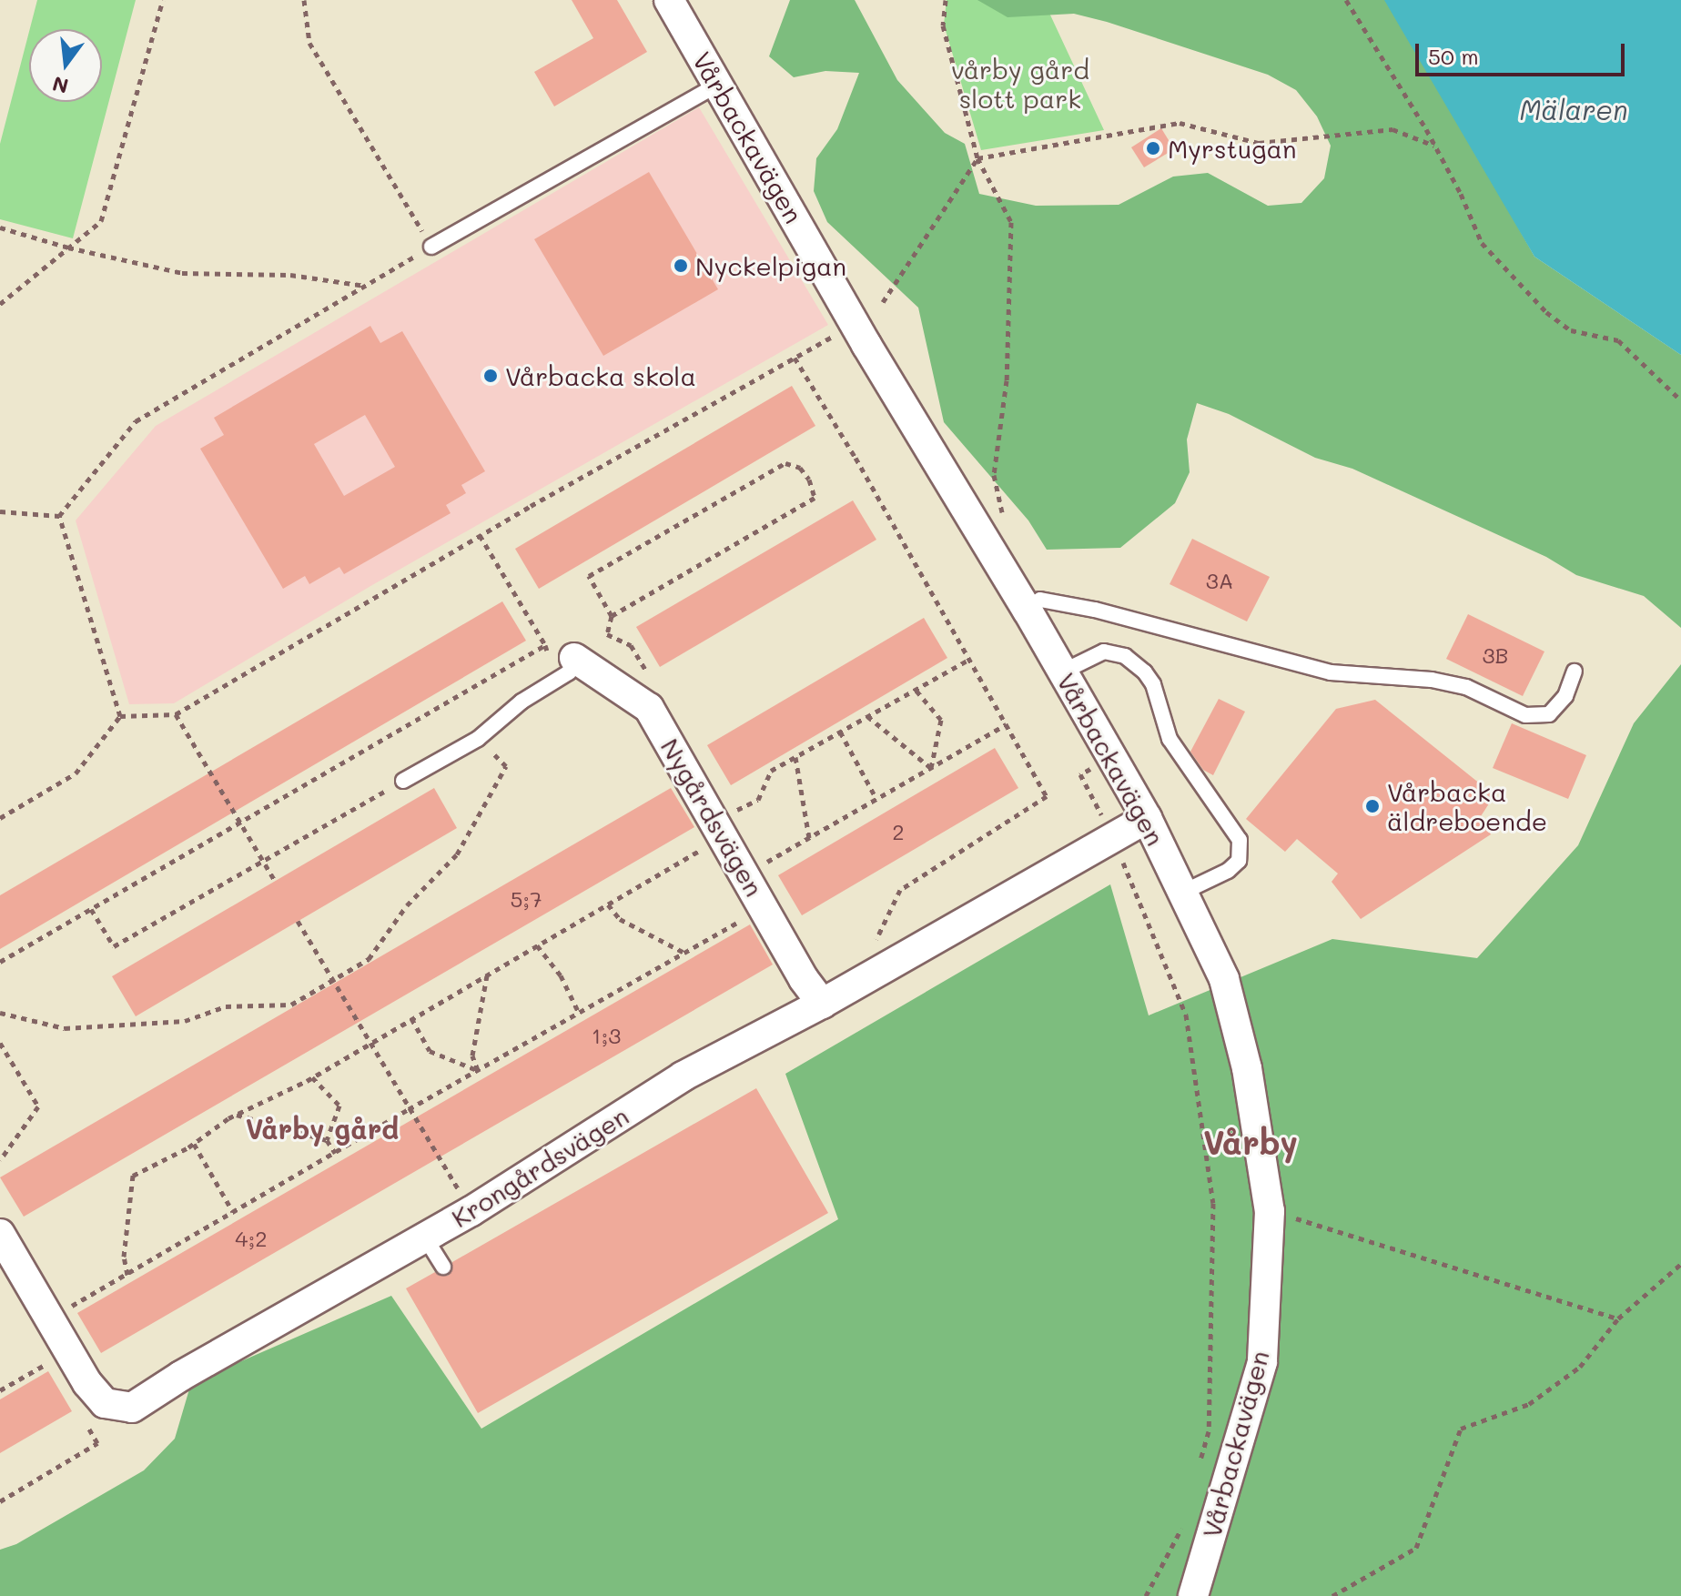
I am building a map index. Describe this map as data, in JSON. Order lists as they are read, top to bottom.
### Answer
{
  "streets": {
    "street": ["Vårbackavägen", "Nygårdsvägen", "Krongårdsvägen"]
  },
  "crossings": [
    ["Vårbackavägen", "Krongårdsvägen"],
    ["Nygårdsvägen", "Krongårdsvägen"]
  ],
  "districts": ["Vårby gård", "Vårby"],
  "water": ["Mälaren"],
  "parks": ["vårby gård slott park"],
  "places": [
    "Myrstugan",
    "Nyckelpigan",
    "Vårbacka skola",
    "Vårbacka äldreboende"
  ],
  "house_numbers": [
    "3A",
    "3B",
    "2",
    "5;7",
    "1;3",
    "4;2"
  ],
  "scale_bar": "50 m",
  "north": "bottom"
}
